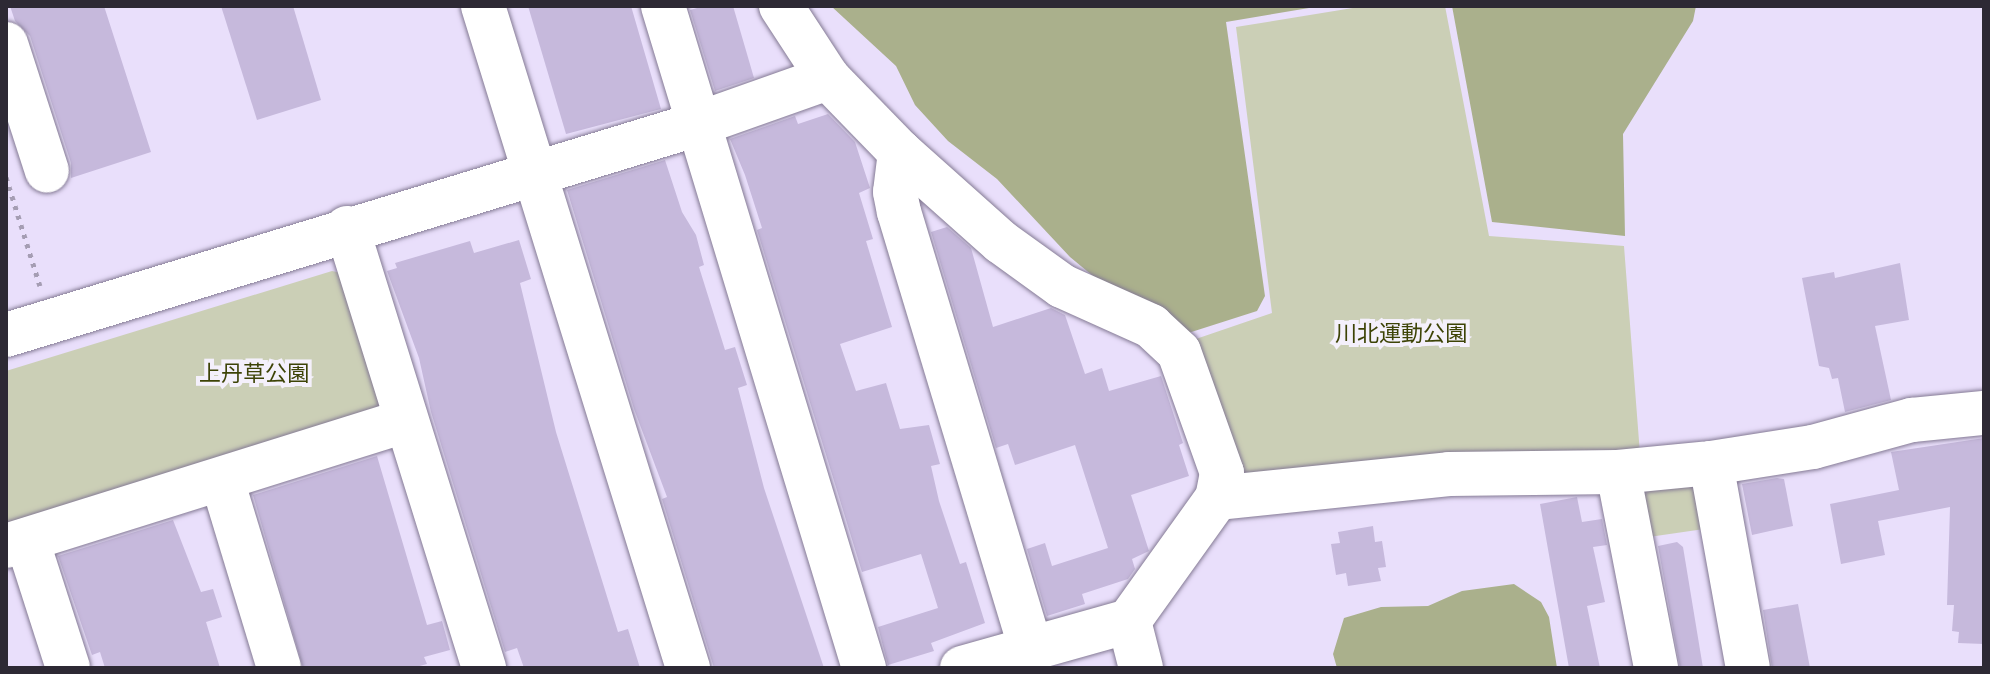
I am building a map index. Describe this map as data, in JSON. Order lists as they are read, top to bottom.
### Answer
{
  "parks": ["川北運動公園", "上丹草公園"]
}
